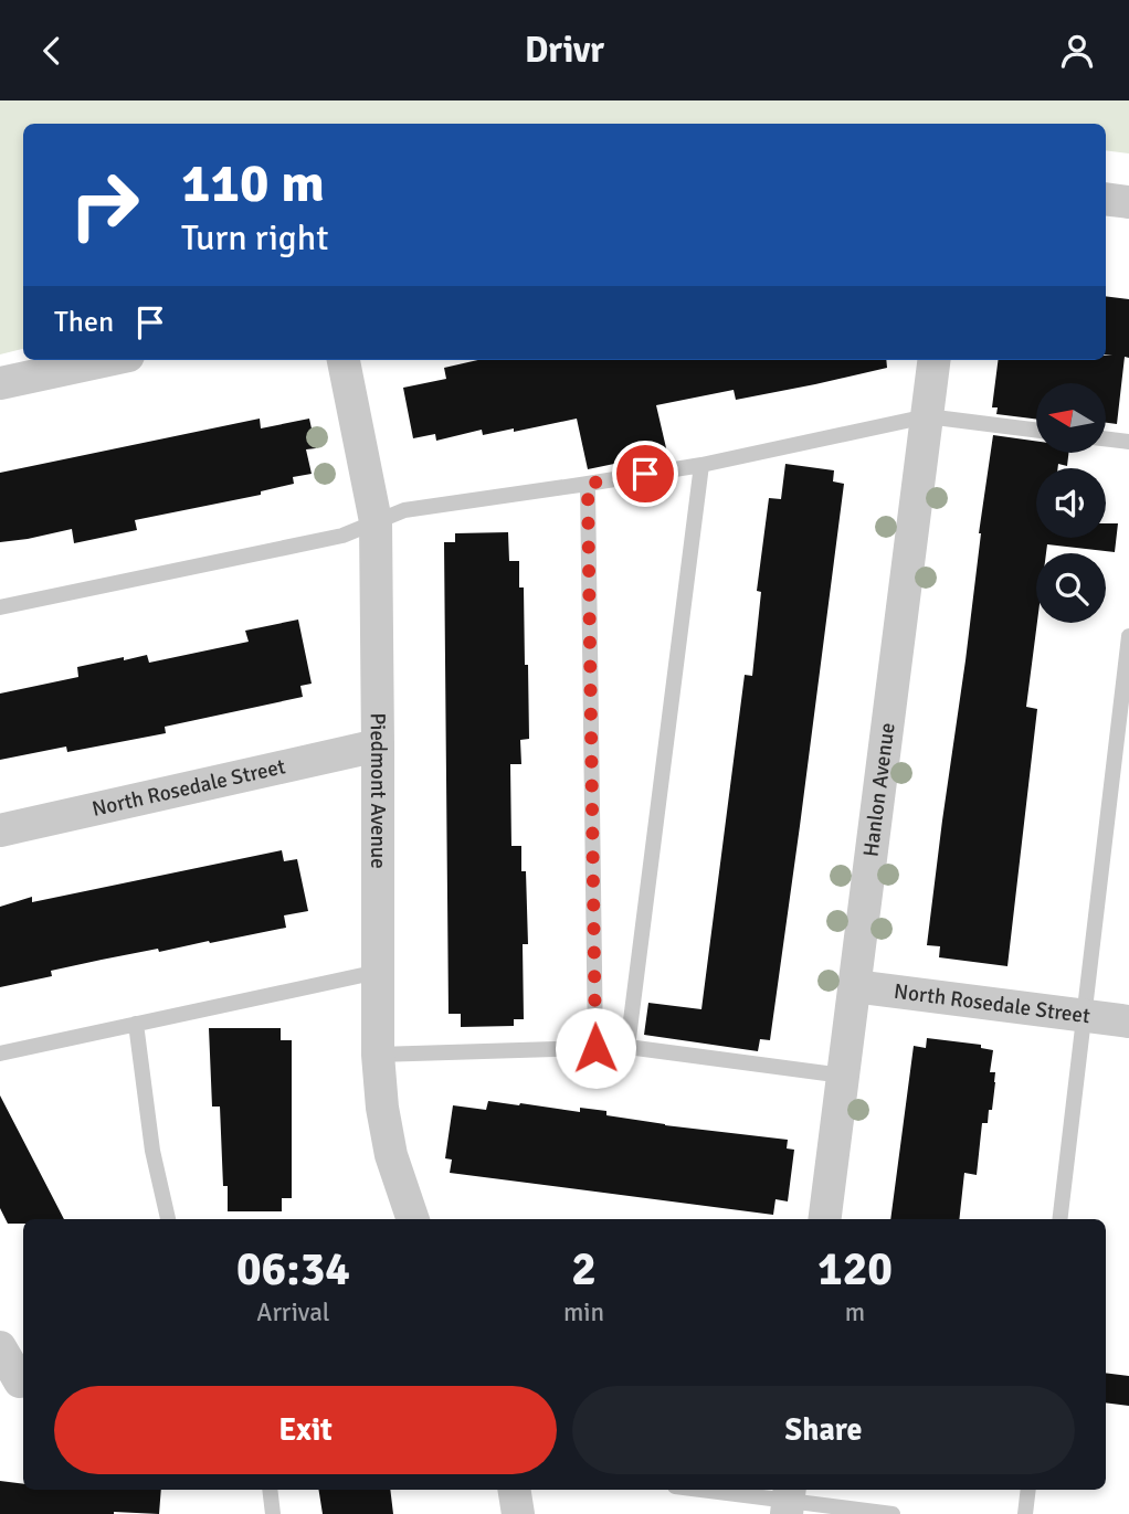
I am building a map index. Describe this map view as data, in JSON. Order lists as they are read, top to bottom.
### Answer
{
  "streets": {
    "street": ["North Rosedale Street", "Hanlon Avenue", "Piedmont Avenue"]
  },
  "crossings": [
    ["North Rosedale Street", "Hanlon Avenue"],
    ["North Rosedale Street", "Piedmont Avenue"]
  ],
  "north": "left",
  "page": {
    "header": "Drivr",
    "turn": ["110 m", "Turn right"],
    "then": "Then",
    "eta": [
      "06:34",
      "Arrival",
      "2",
      "min",
      "120",
      "m"
    ],
    "buttons": ["Exit", "Share"]
  }
}
